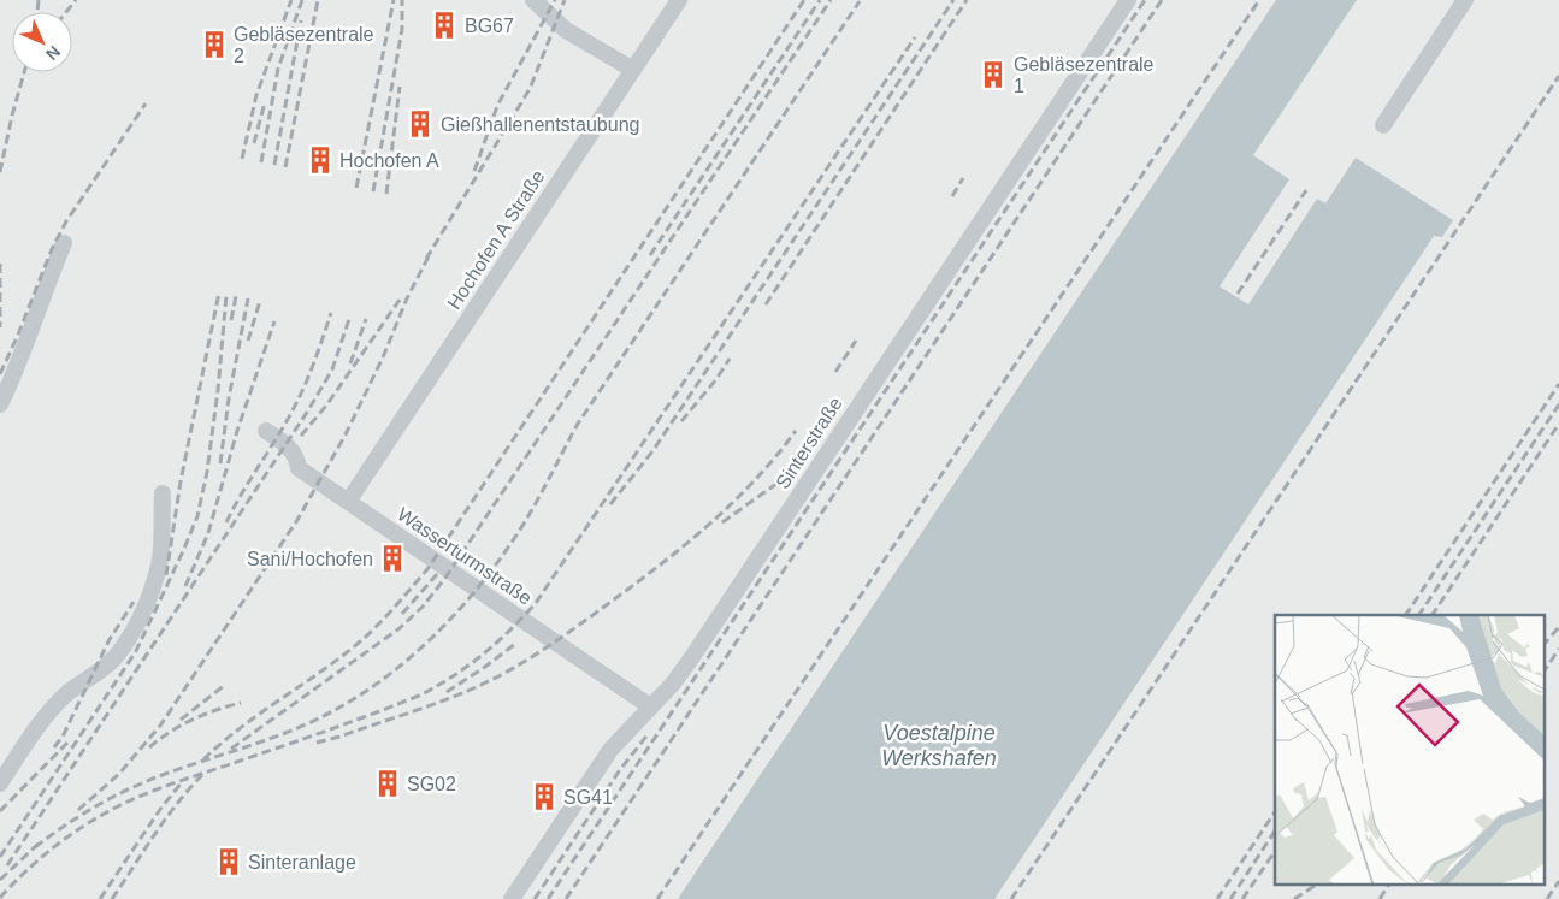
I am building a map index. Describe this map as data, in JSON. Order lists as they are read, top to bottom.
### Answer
{
  "streets": {
    "street": ["Hochofen A Straße", "Sinterstraße", "Wasserturmstraße"]
  },
  "crossings": [
    ["Hochofen A Straße", "Wasserturmstraße"],
    ["Sinterstraße", "Wasserturmstraße"]
  ],
  "water": ["Voestalpine Werkshafen"],
  "places": {
    "building": [
      "BG67",
      "Gebläsezentrale 2",
      "Gebläsezentrale 1",
      "Gießhallenentstaubung",
      "Hochofen A",
      "Sani/Hochofen",
      "SG02",
      "SG41",
      "Sinteranlage"
    ]
  },
  "north": "bottom right"
}
